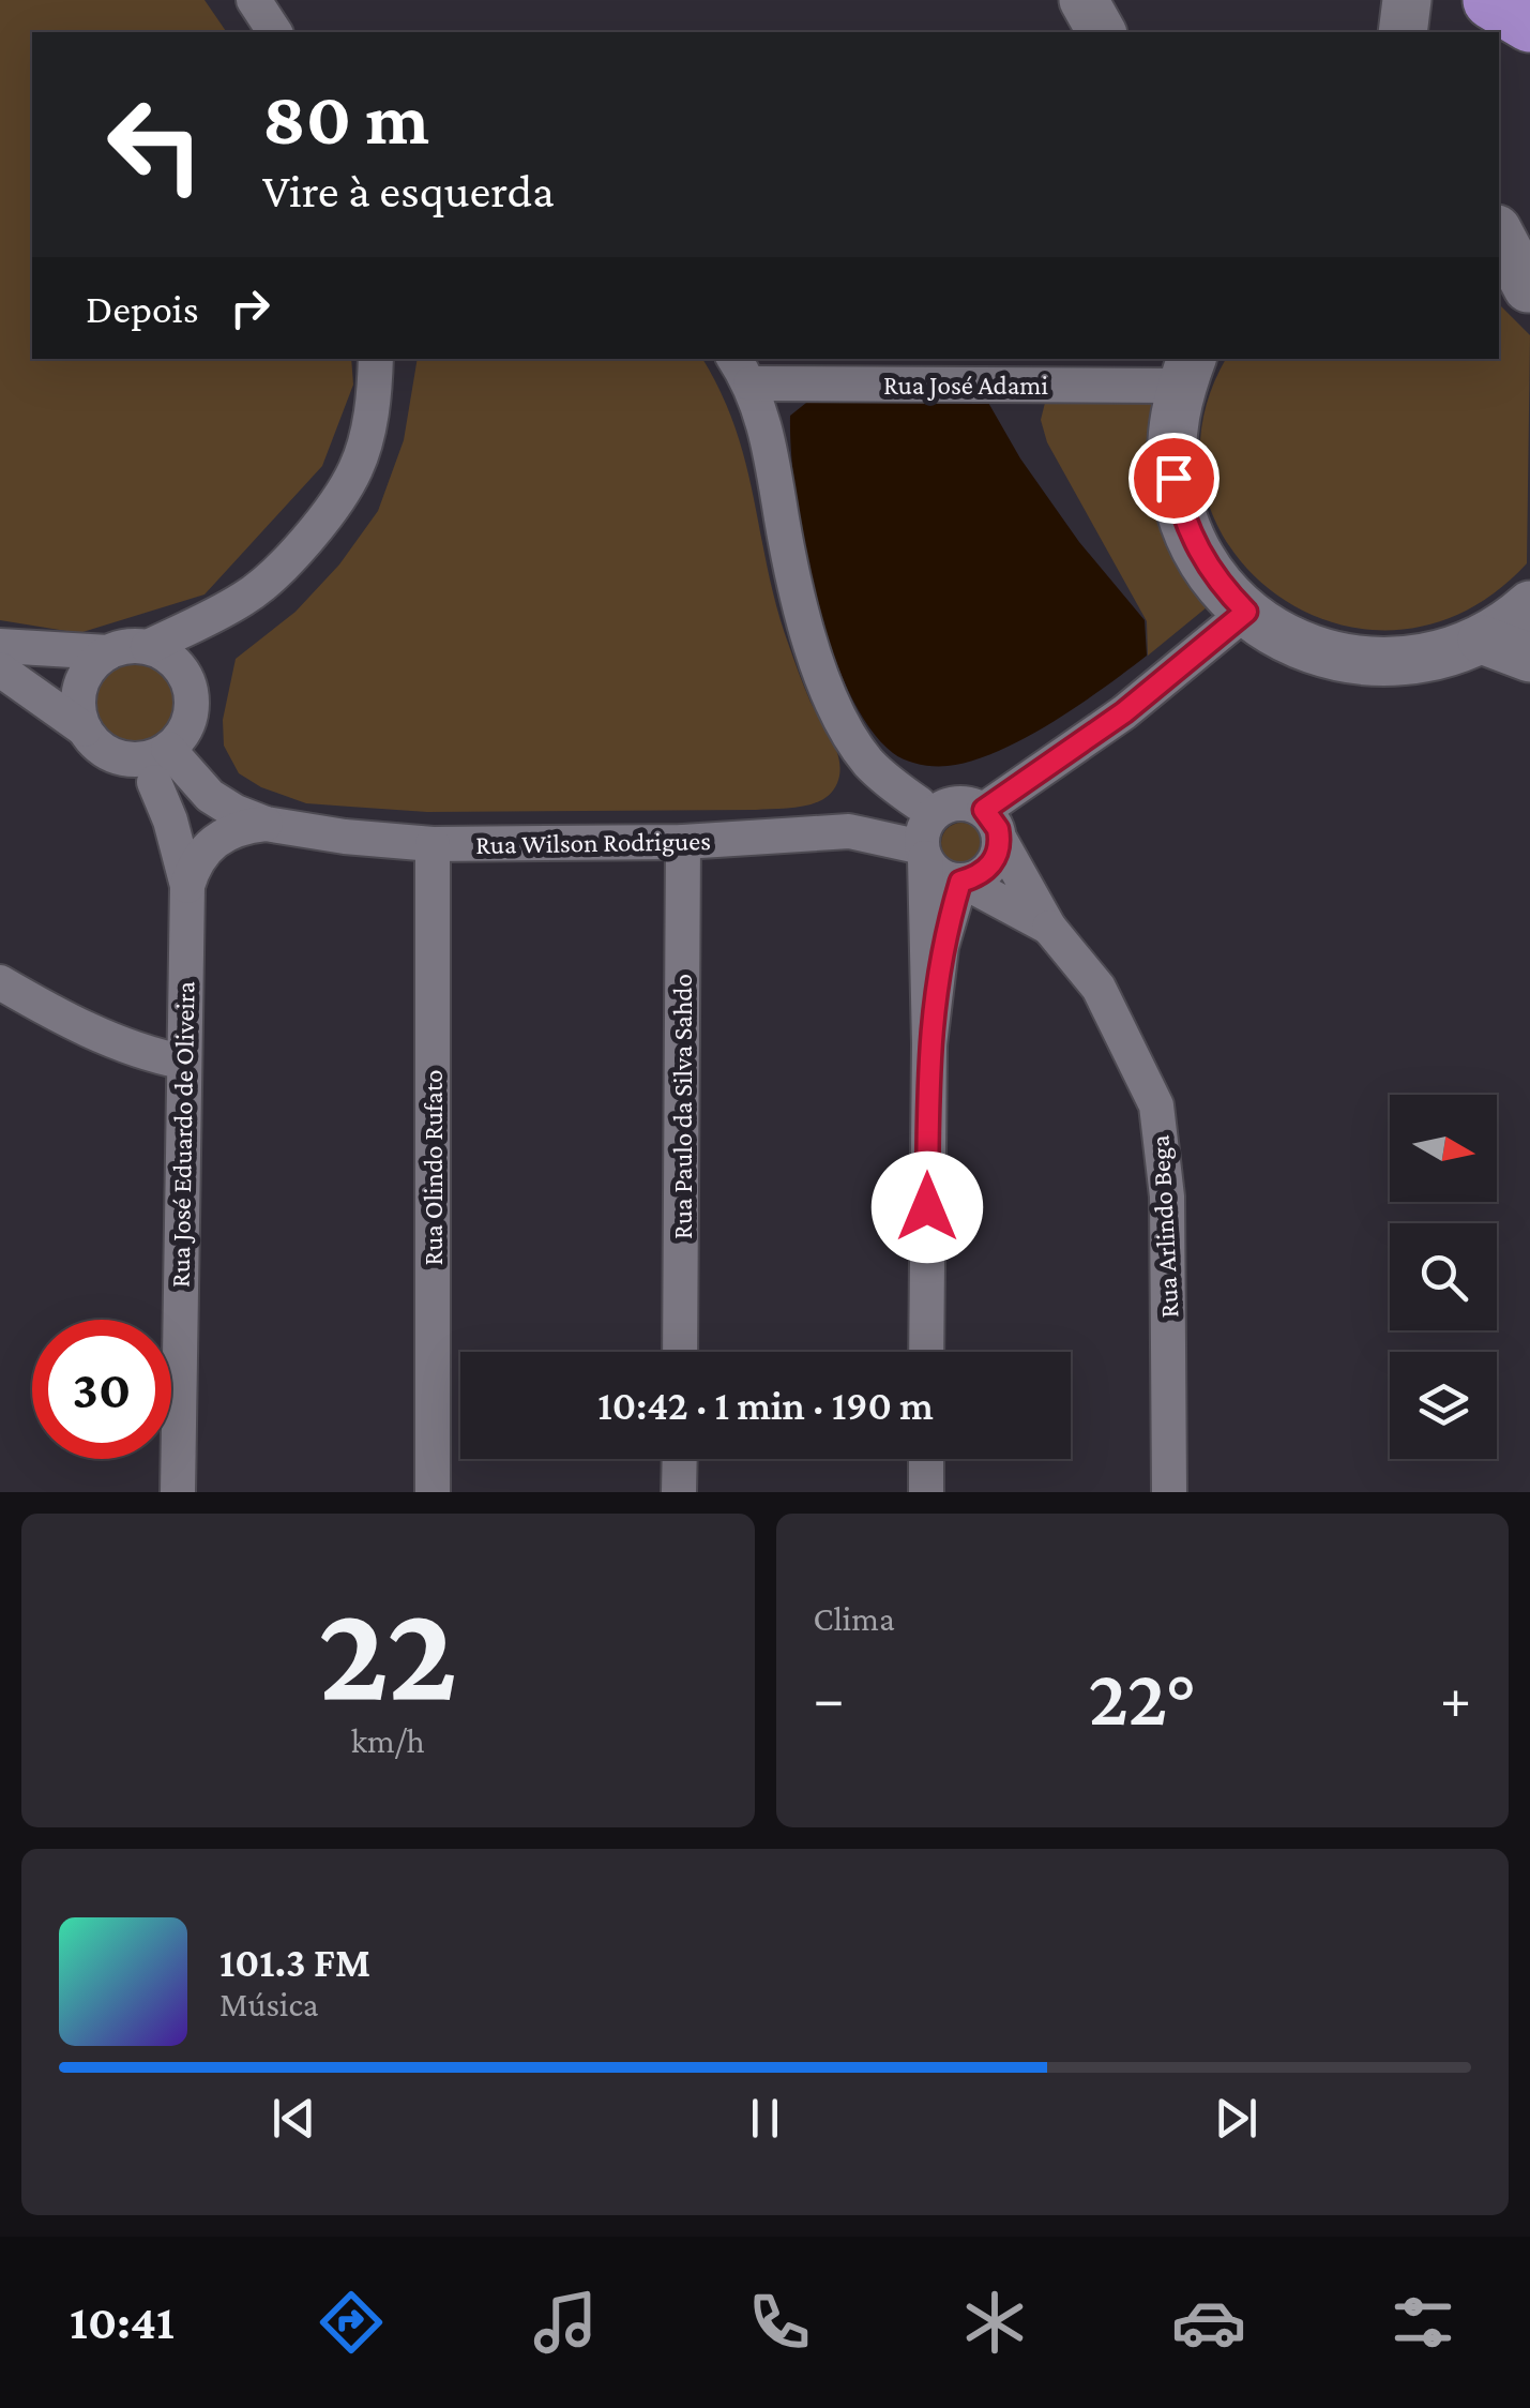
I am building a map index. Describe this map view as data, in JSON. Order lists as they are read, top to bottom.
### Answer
{
  "streets": {
    "street": [
      "Rua José Adami",
      "Rua Wilson Rodrigues",
      "Rua Paulo da Silva Sahdo",
      "Rua José Eduardo de Oliveira",
      "Rua Olindo Rufato",
      "Rua Arlindo Bega"
    ]
  },
  "crossings": [
    ["Rua Wilson Rodrigues", "Rua Paulo da Silva Sahdo"],
    ["Rua Wilson Rodrigues", "Rua José Eduardo de Oliveira"],
    ["Rua Wilson Rodrigues", "Rua Olindo Rufato"],
    ["Rua Wilson Rodrigues", "Rua Arlindo Bega"]
  ],
  "north": "right",
  "page": {
    "turn": ["80 m", "Vire à esquerda"],
    "then": "Depois",
    "limit": "30",
    "trip": "10:42 · 1 min · 190 m",
    "tile": [
      ["22", "km/h"],
      "Clima"
    ],
    "heat": ["−", "22°", "+"],
    "song": ["101.3 FM", "Música"],
    "tabs": "10:41"
  }
}
